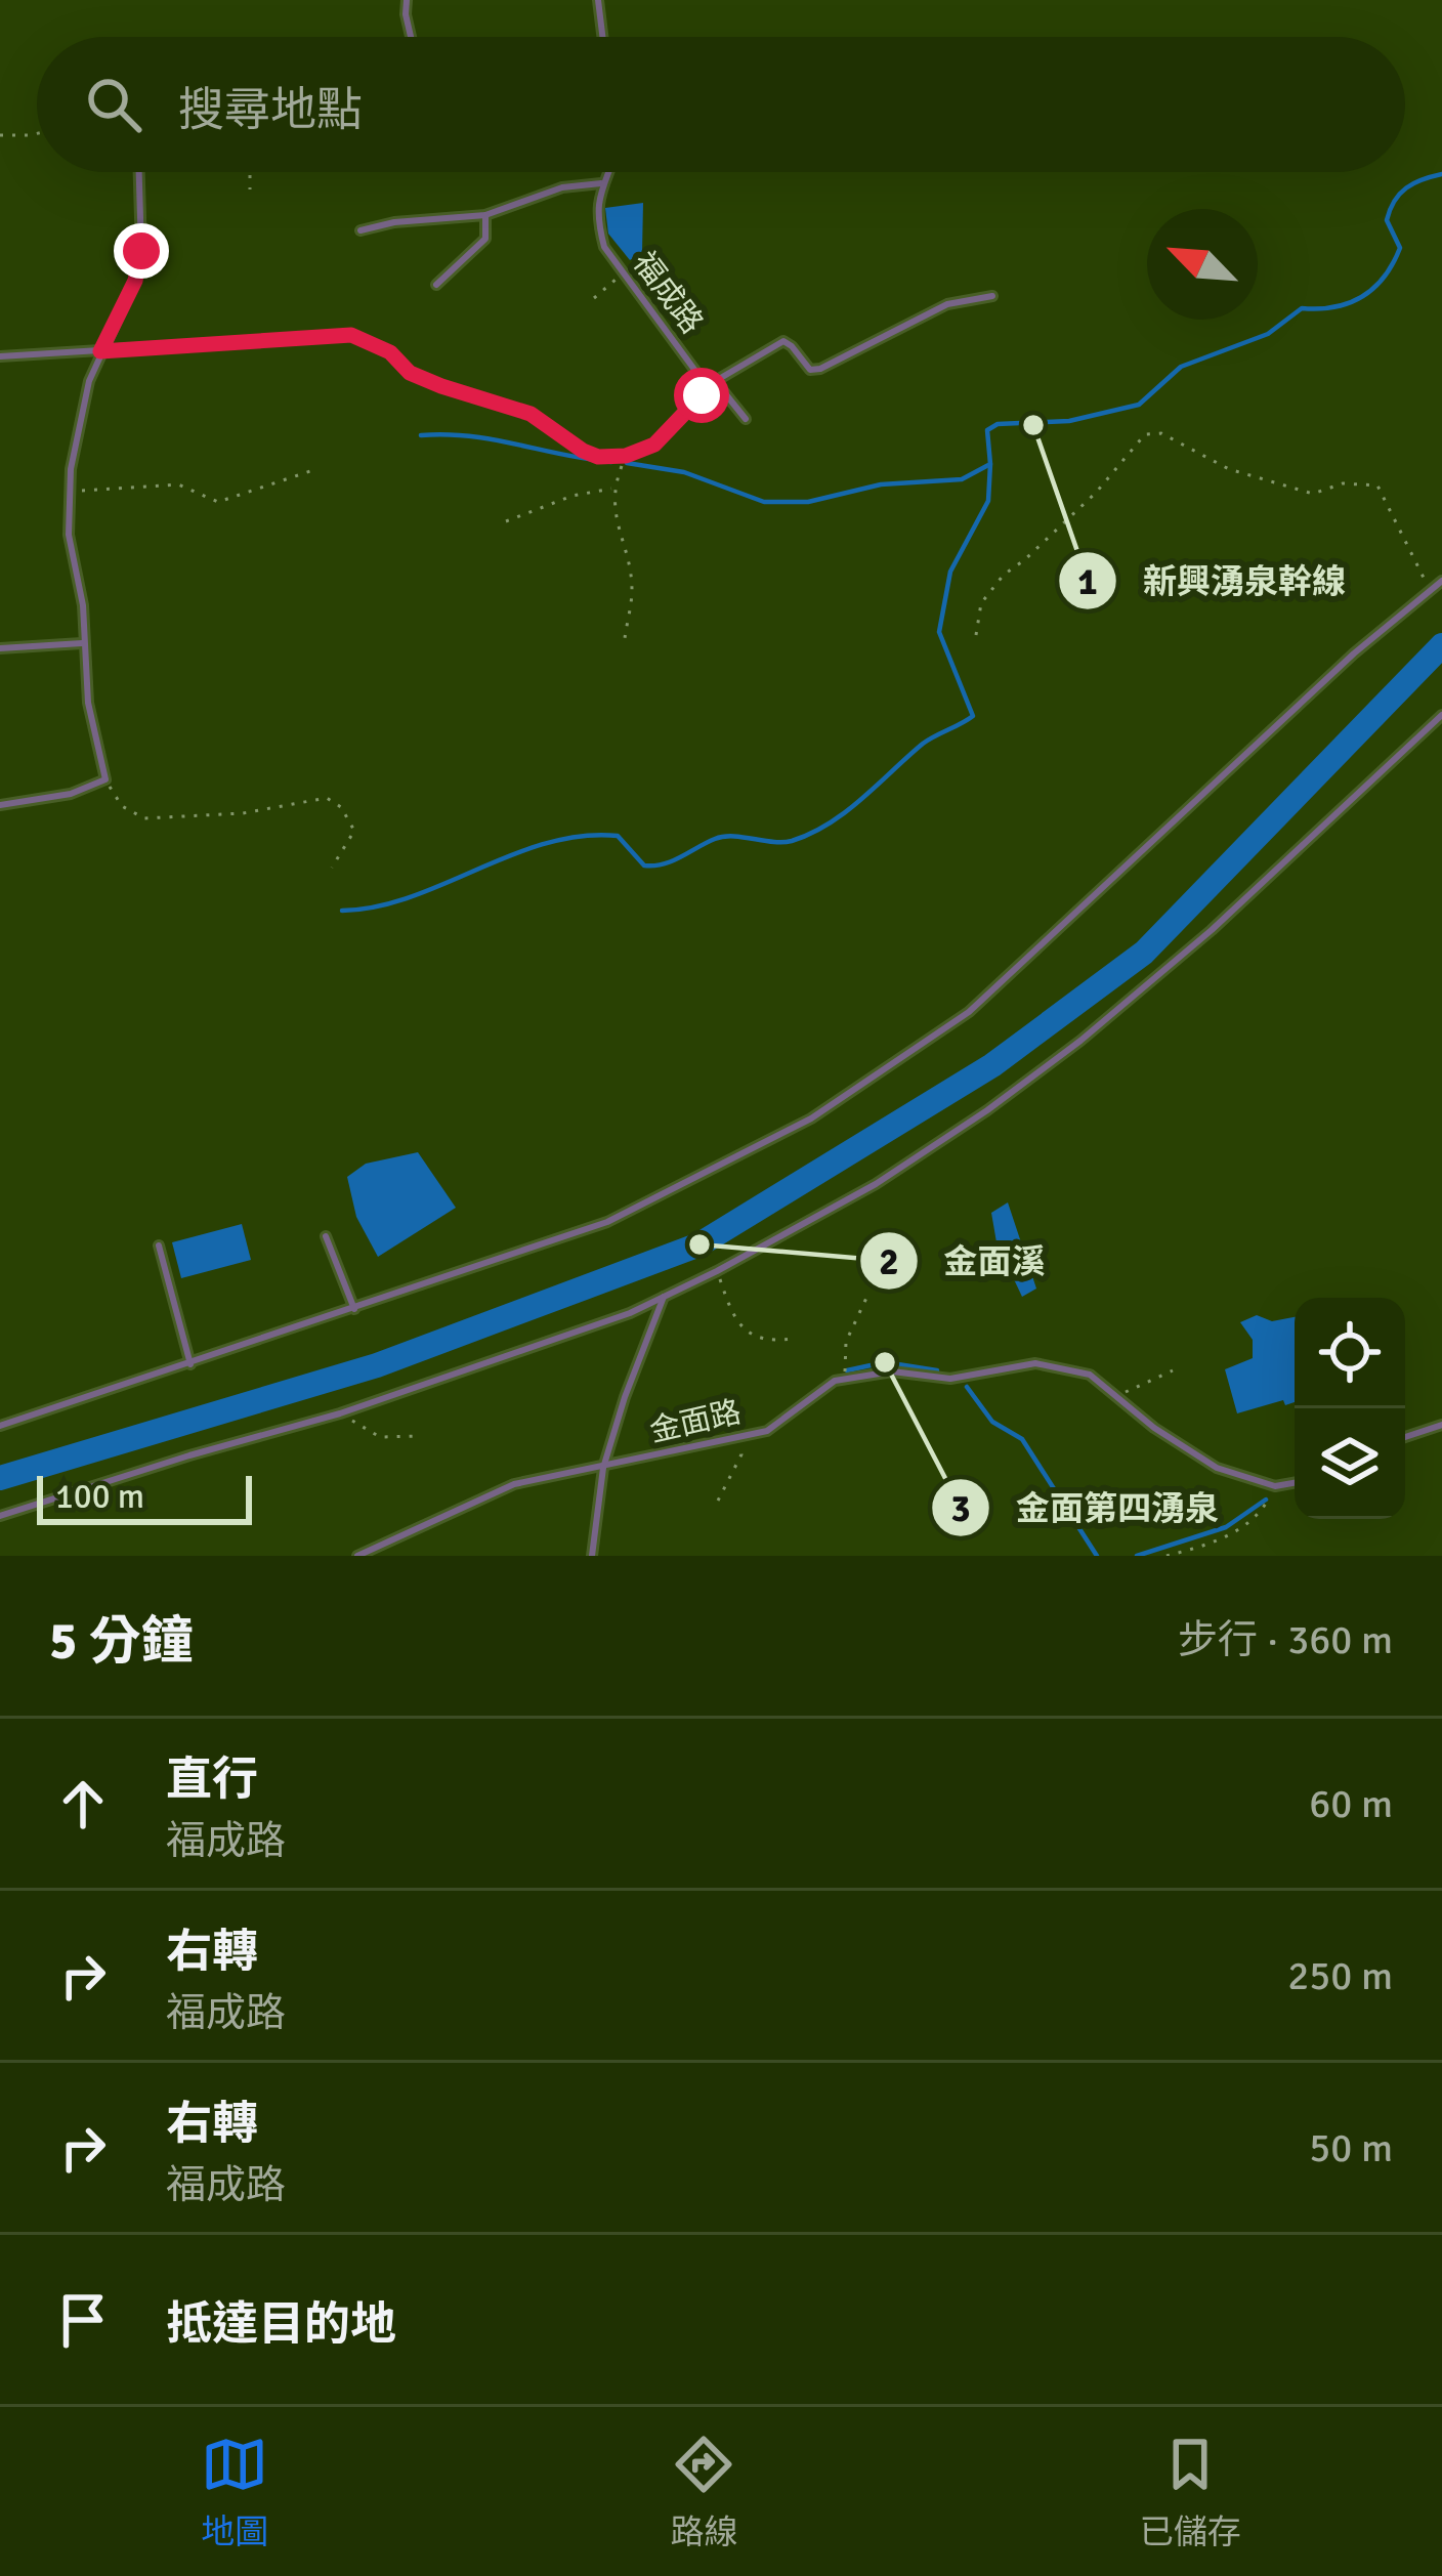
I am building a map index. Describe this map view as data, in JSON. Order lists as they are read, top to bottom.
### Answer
{
  "streets": {
    "lane": ["福成路", "金面路"]
  },
  "places": ["新興湧泉幹線", "金面溪", "金面第四湧泉"],
  "scale_bar": "100 m",
  "north": "top left",
  "page": {
    "search": "搜尋地點",
    "scale": "100 m",
    "heading": ["5 分鐘", "步行 · 360 m"],
    "list": [
      ["直行", "福成路", "60 m"],
      ["右轉", "福成路", "250 m"],
      ["右轉", "福成路", "50 m"],
      "抵達目的地"
    ],
    "nav": ["地圖", "路線", "已儲存"]
  }
}
